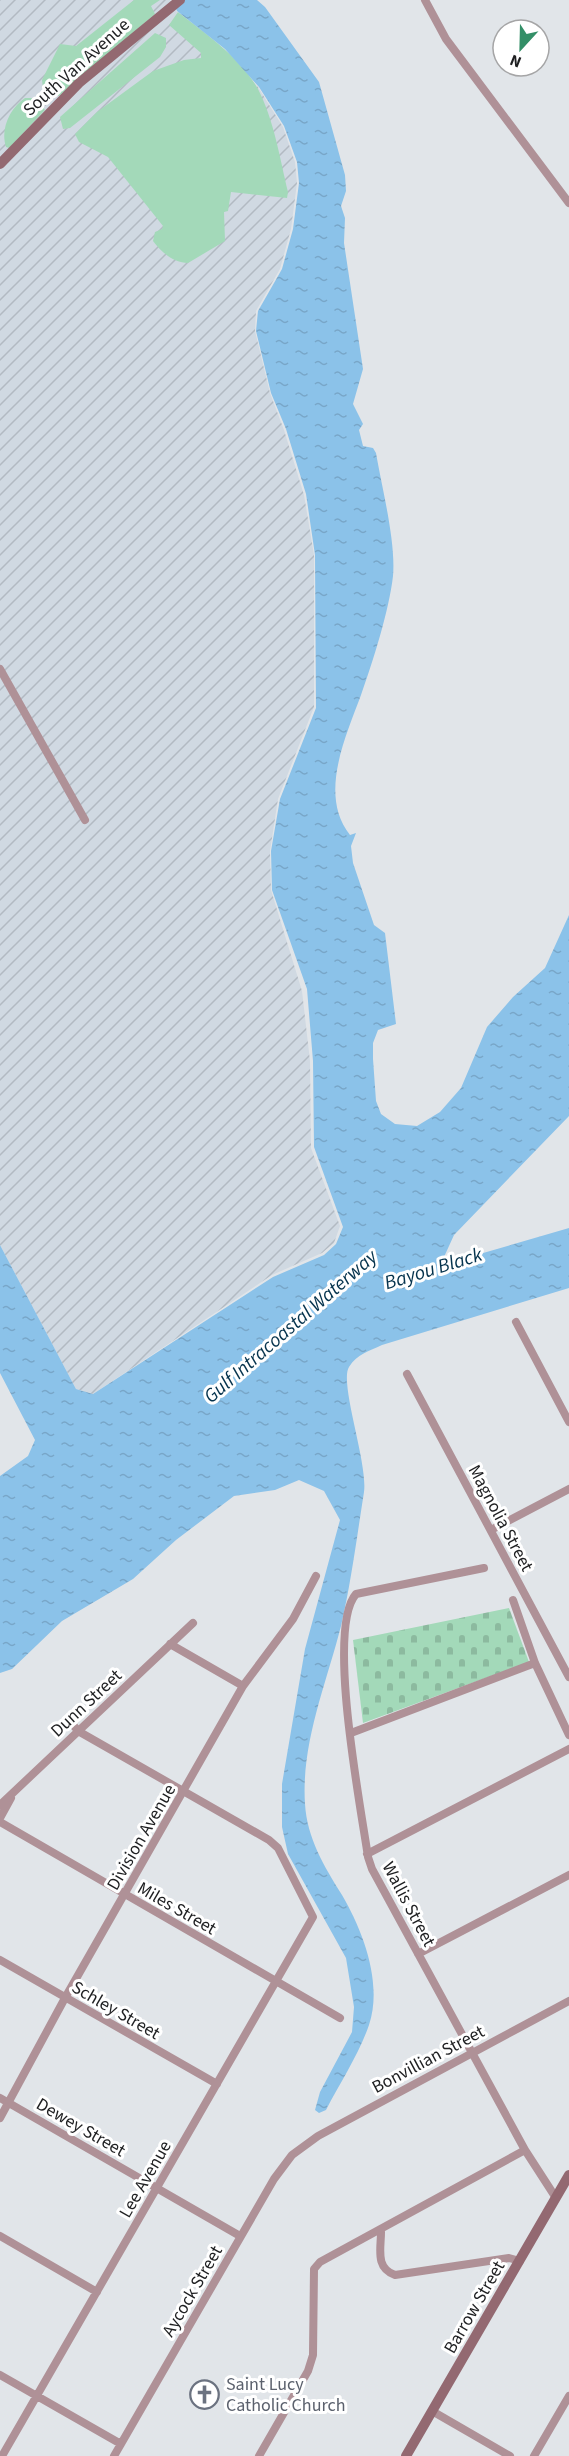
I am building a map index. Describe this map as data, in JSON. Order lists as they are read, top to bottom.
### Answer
{
  "streets": {
    "main road": ["South Van Avenue", "Barrow Street"],
    "street": [
      "Magnolia Street",
      "Dunn Street",
      "Division Avenue",
      "Wallis Street",
      "Miles Street",
      "Schley Street",
      "Bonvillian Street",
      "Dewey Street",
      "Lee Avenue",
      "Aycock Street"
    ]
  },
  "crossings": [
    ["Division Avenue", "Miles Street"],
    ["Division Avenue", "Schley Street"],
    ["Division Avenue", "Dewey Street"],
    ["Division Avenue", "Lee Avenue"],
    ["Wallis Street", "Bonvillian Street"],
    ["Wallis Street", "Barrow Street"],
    ["Miles Street", "Lee Avenue"],
    ["Schley Street", "Lee Avenue"],
    ["Bonvillian Street", "Aycock Street"],
    ["Dewey Street", "Lee Avenue"],
    ["Dewey Street", "Aycock Street"]
  ],
  "water": ["Bayou Black", "Gulf Intracoastal Waterway"],
  "places": {
    "church": ["Saint Lucy Catholic Church"]
  },
  "north": "bottom"
}
